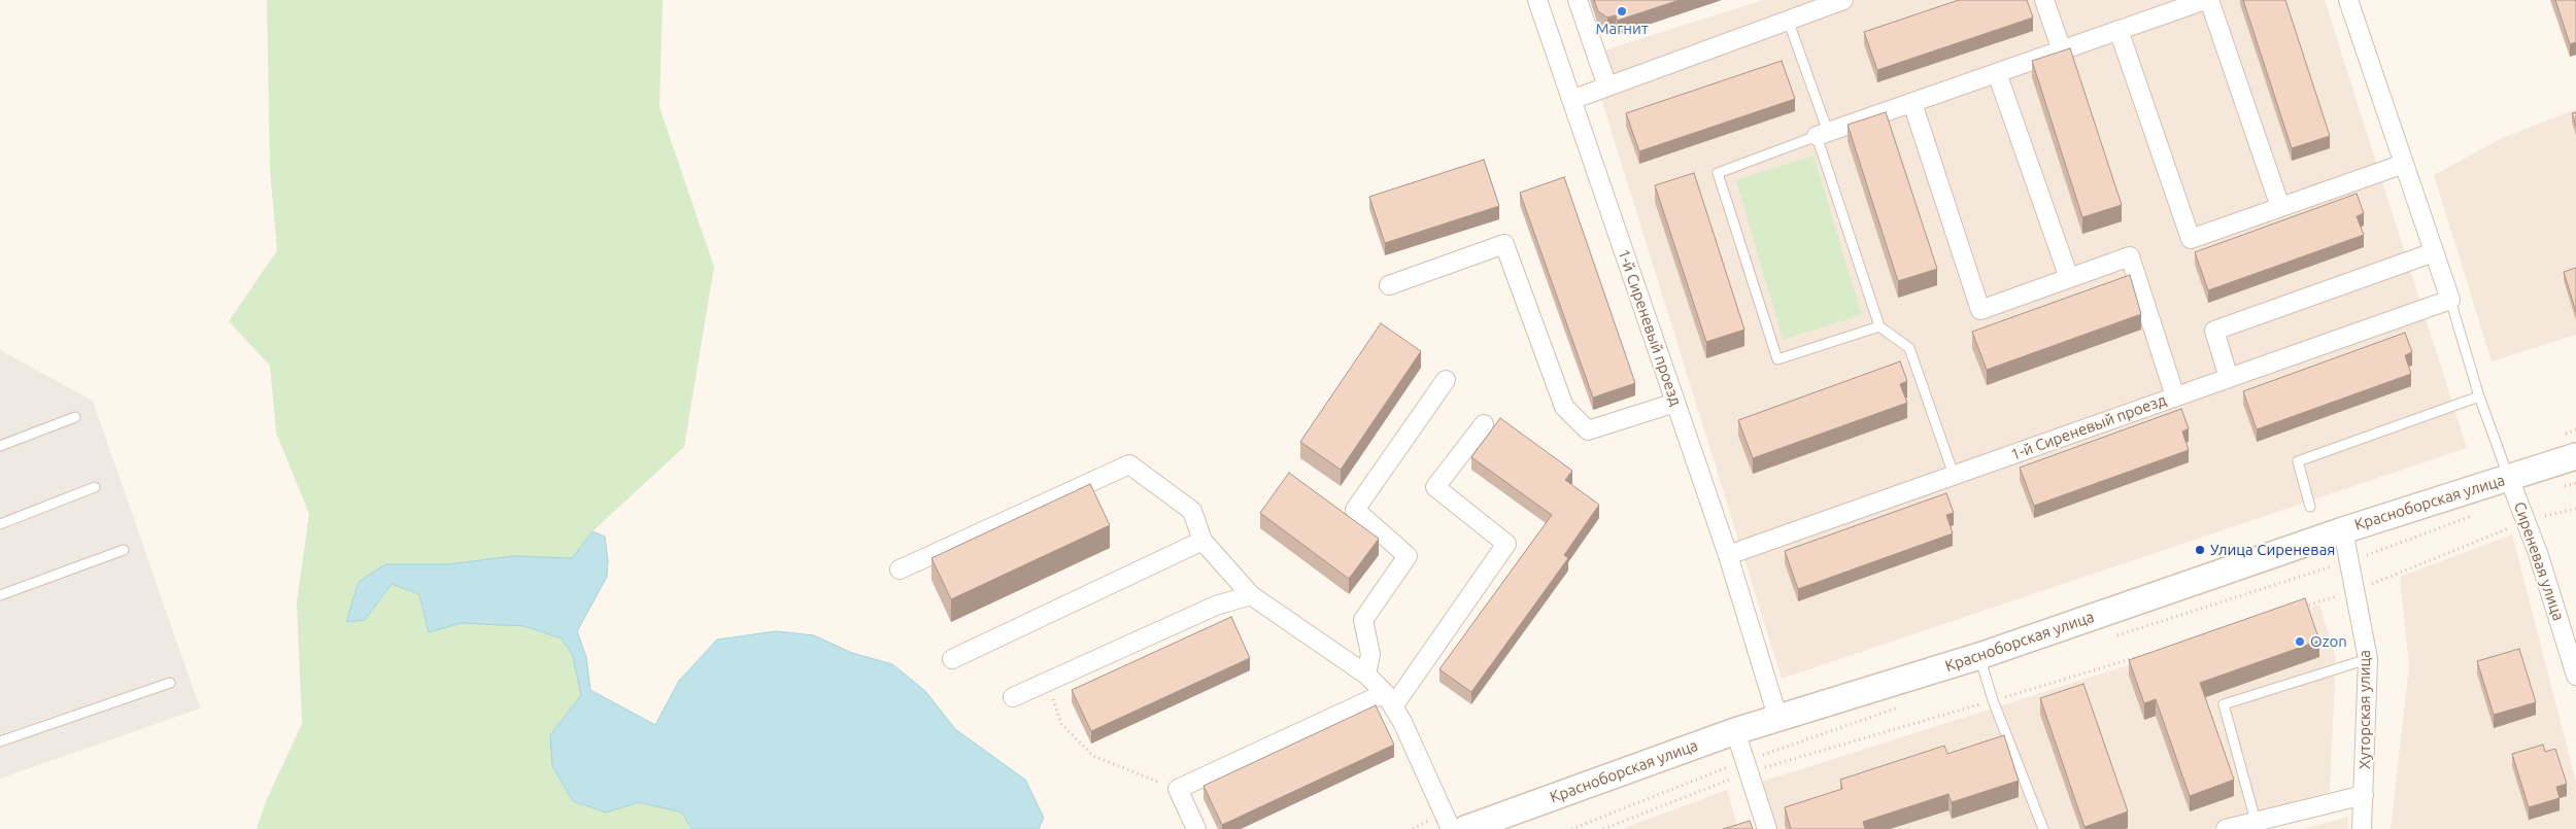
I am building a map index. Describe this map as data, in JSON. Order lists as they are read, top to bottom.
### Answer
{
  "streets": {
    "street": [
      "1-й Сиреневый проезд",
      "Красноборская улица",
      "Сиреневая улица",
      "Хуторская улица"
    ]
  },
  "crossings": [
    ["1-й Сиреневый проезд", "Красноборская улица"],
    ["Красноборская улица", "Сиреневая улица"],
    ["Красноборская улица", "Хуторская улица"]
  ],
  "places": ["Магнит", "Улица Сиреневая", "Ozon"]
}
